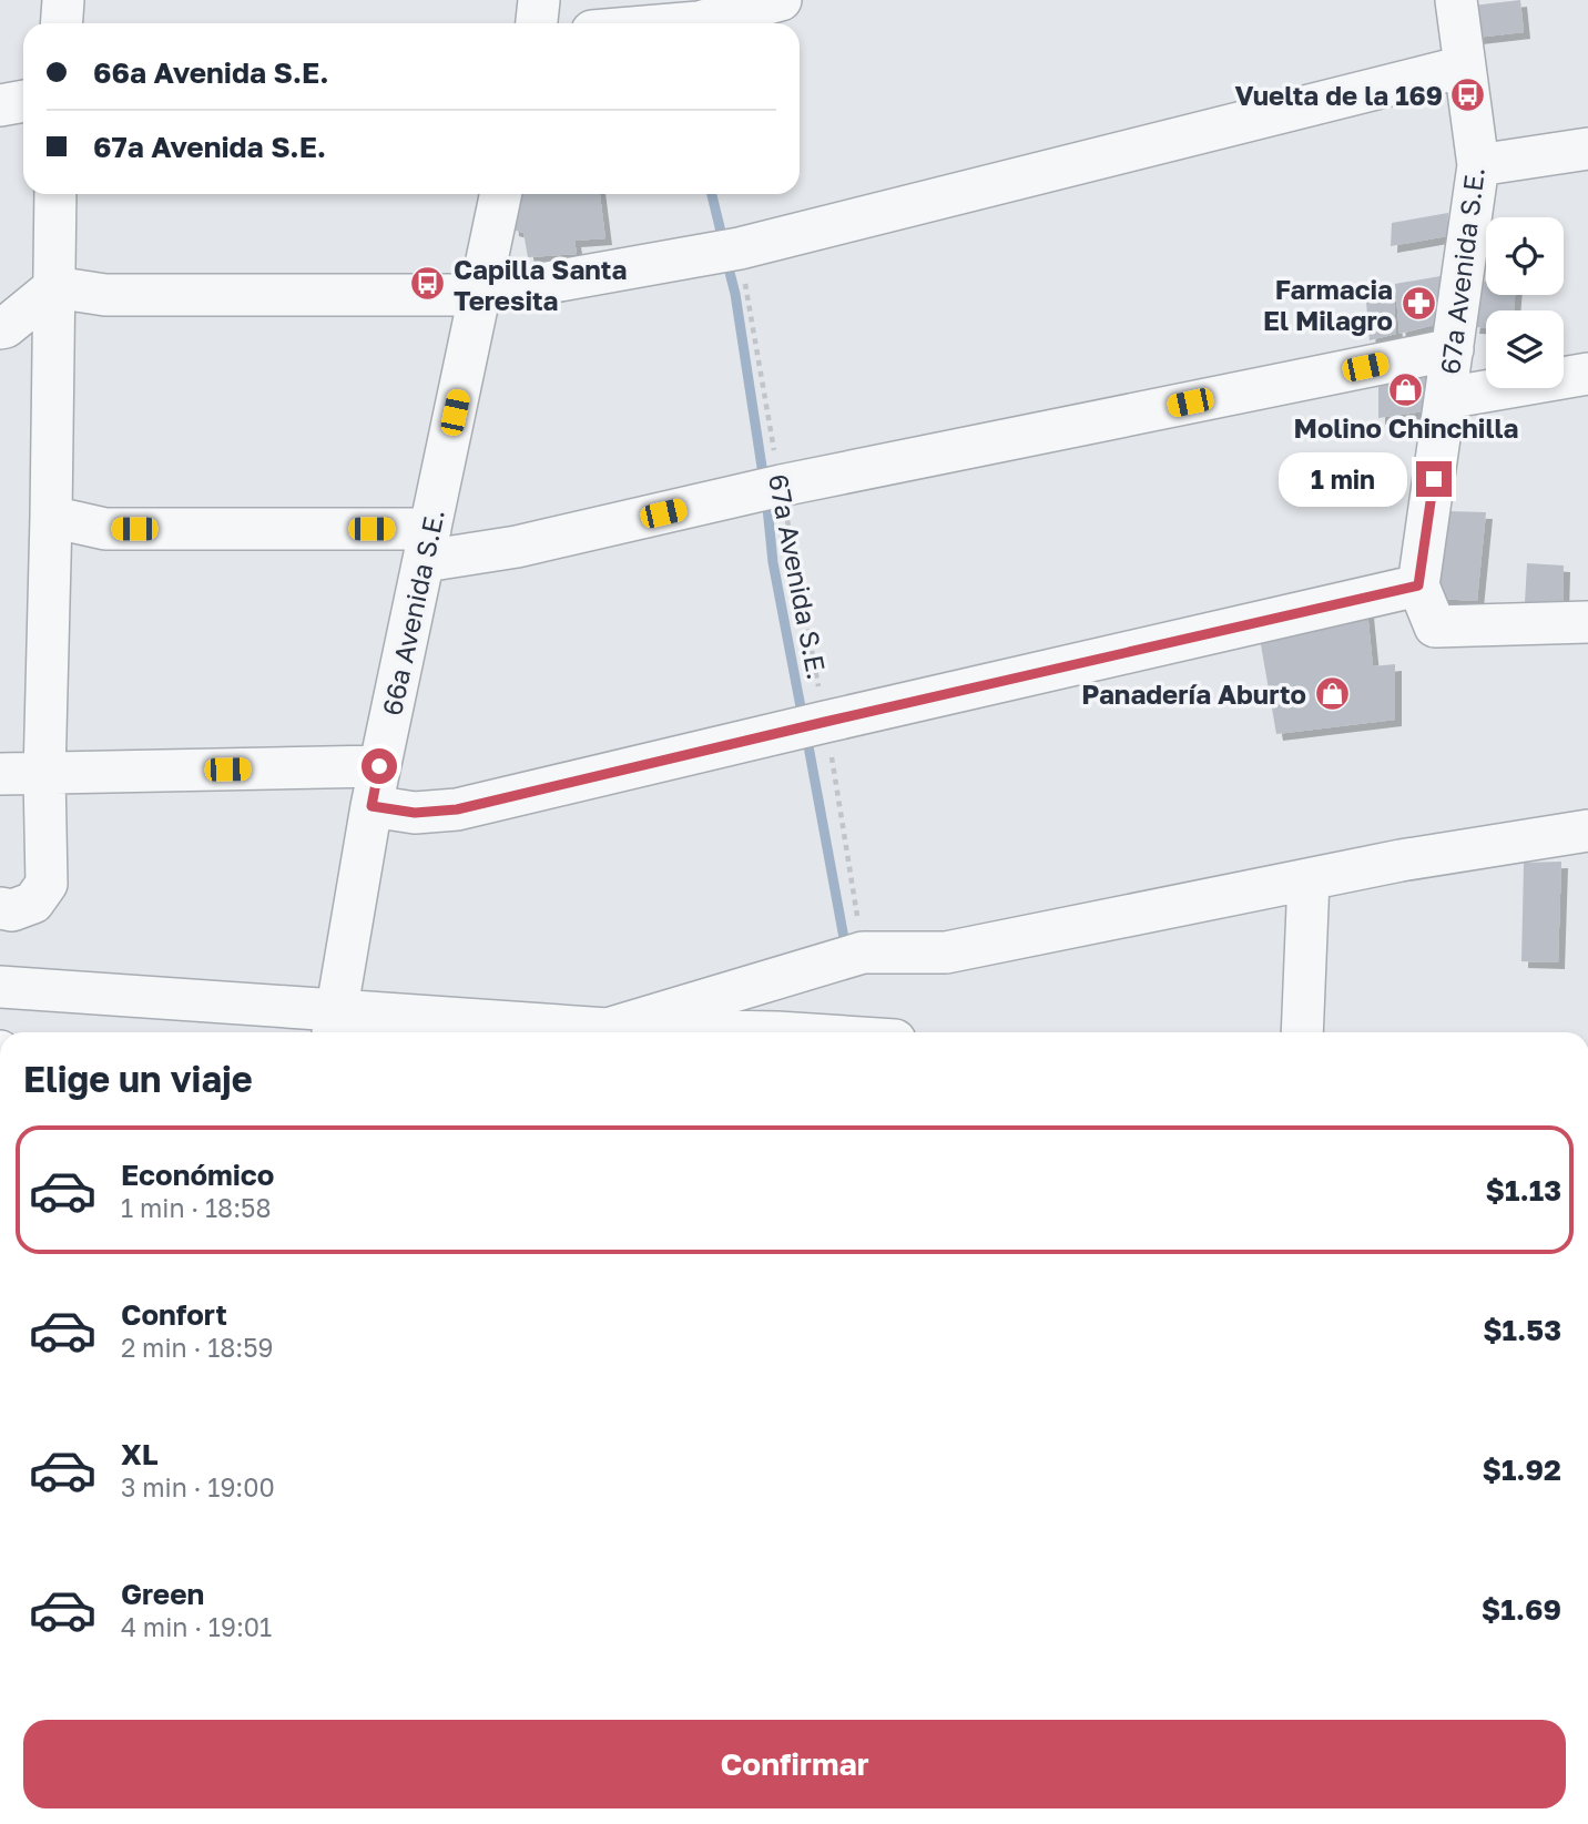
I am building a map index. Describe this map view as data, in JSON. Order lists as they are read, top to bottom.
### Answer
{
  "streets": {
    "street": ["67a Avenida S.E.", "66a Avenida S.E."]
  },
  "places": {
    "bus stop": ["Vuelta de la 169", "Capilla Santa Teresita"],
    "pharmacy": ["Farmacia El Milagro"],
    "shop": ["Molino Chinchilla", "Panadería Aburto"]
  },
  "page": {
    "banner": ["66a Avenida S.E.", "67a Avenida S.E."],
    "bubble": "1 min",
    "heading": "Elige un viaje",
    "list": [
      {
        "name": "Económico",
        "note": "1 min · 18:58",
        "value": "$1.13"
      },
      {
        "name": "Confort",
        "note": "2 min · 18:59",
        "value": "$1.53"
      },
      {
        "name": "XL",
        "note": "3 min · 19:00",
        "value": "$1.92"
      },
      {
        "name": "Green",
        "note": "4 min · 19:01",
        "value": "$1.69"
      }
    ],
    "buttons": "Confirmar"
  }
}
